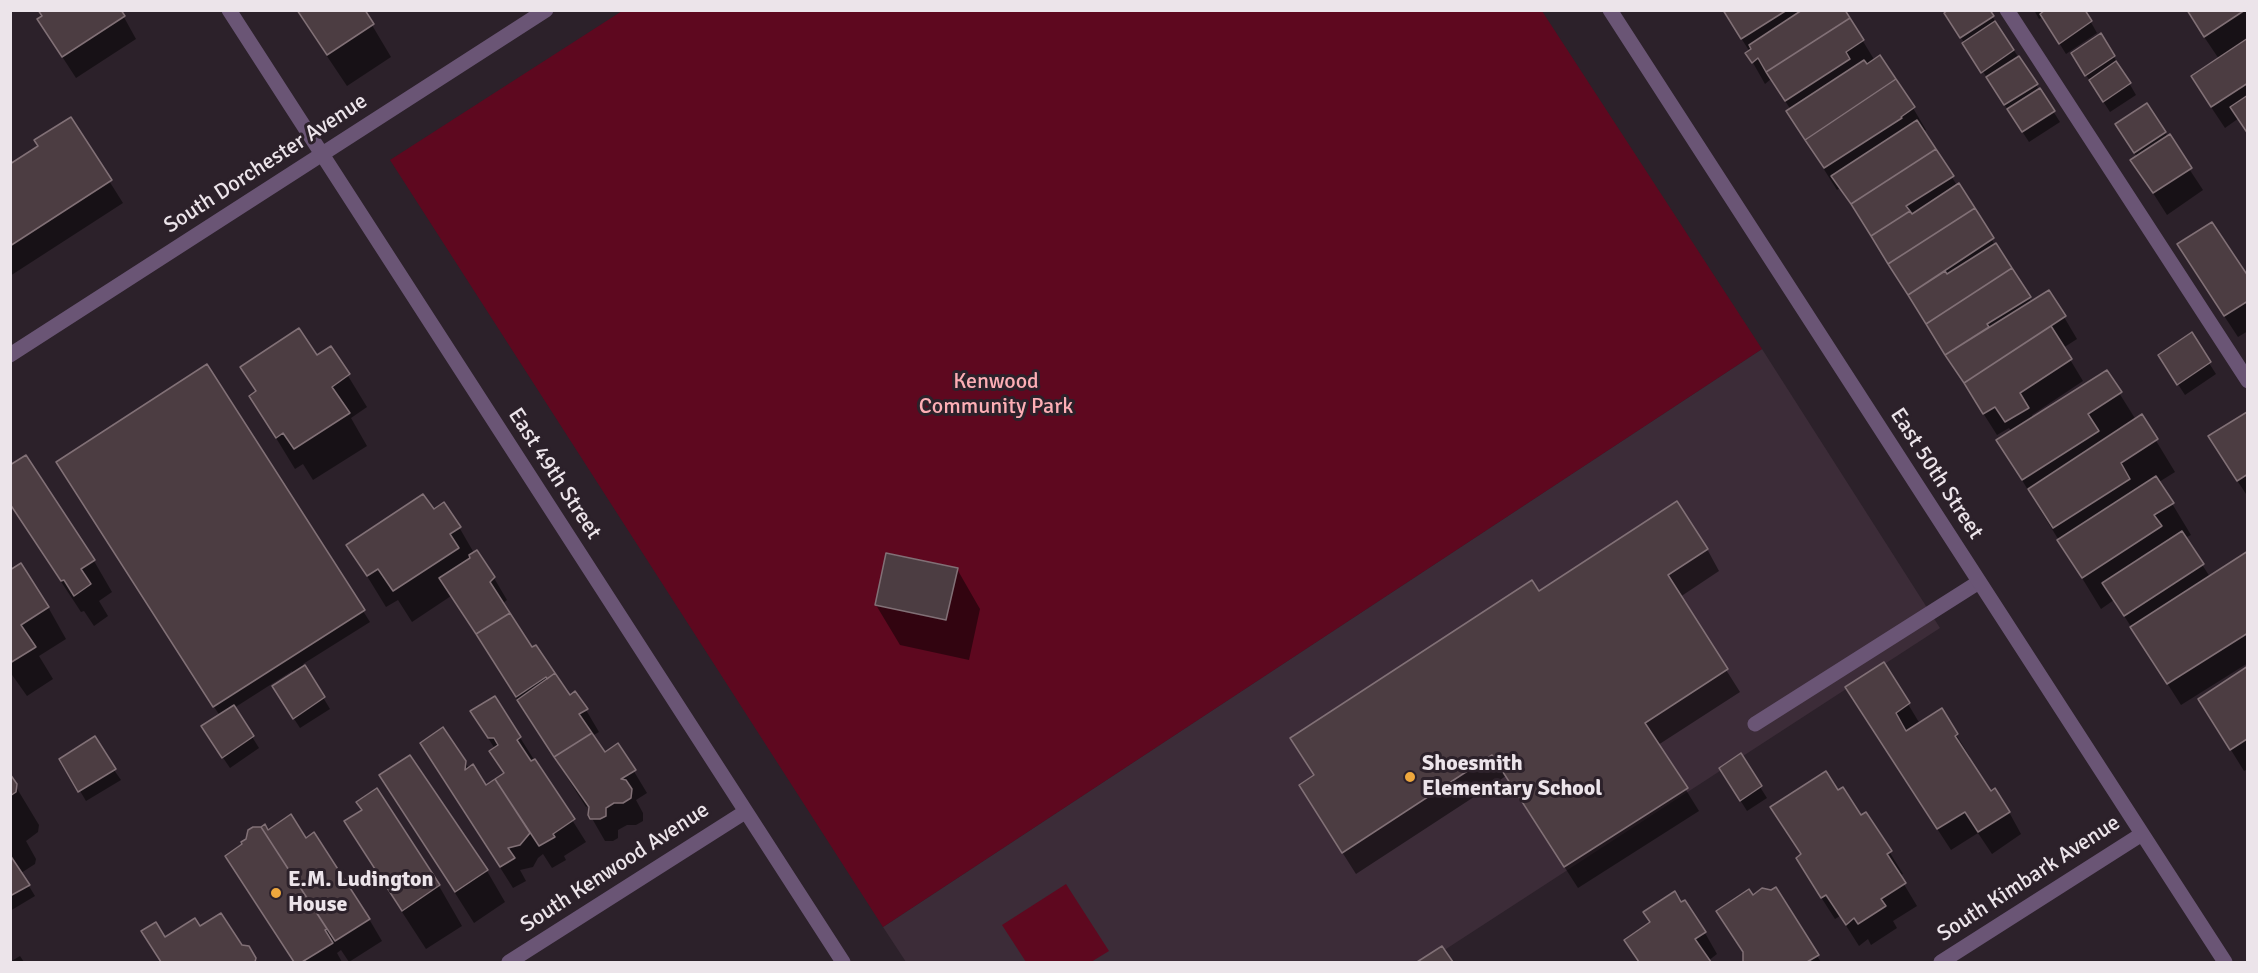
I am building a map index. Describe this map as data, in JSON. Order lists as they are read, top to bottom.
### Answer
{
  "streets": {
    "street": [
      "South Dorchester Avenue",
      "East 49th Street",
      "East 50th Street",
      "South Kenwood Avenue",
      "South Kimbark Avenue"
    ]
  },
  "crossings": [
    ["South Dorchester Avenue", "East 49th Street"],
    ["East 49th Street", "South Kenwood Avenue"],
    ["East 50th Street", "South Kimbark Avenue"]
  ],
  "parks": ["Kenwood Community Park"],
  "places": ["Shoesmith Elementary School", "E.M. Ludington House"]
}
